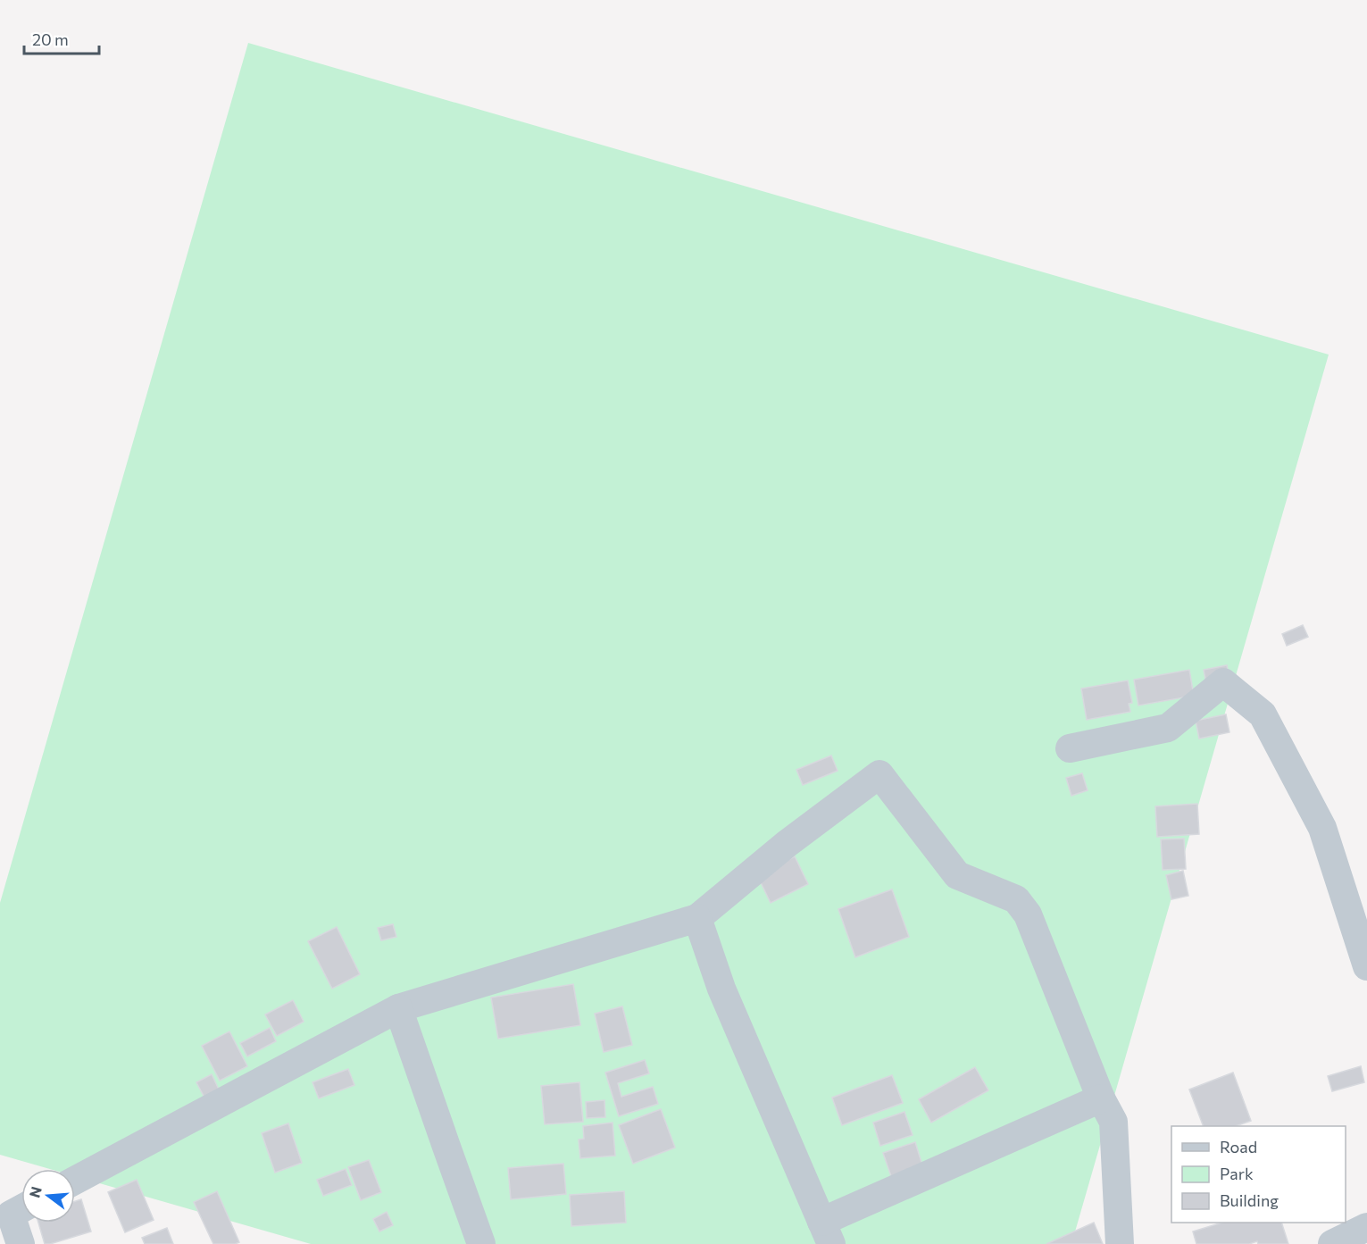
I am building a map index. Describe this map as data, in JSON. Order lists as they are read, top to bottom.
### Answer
{
  "legend": ["Road", "Park", "Building"],
  "scale_bar": "20 m",
  "north": "left"
}
